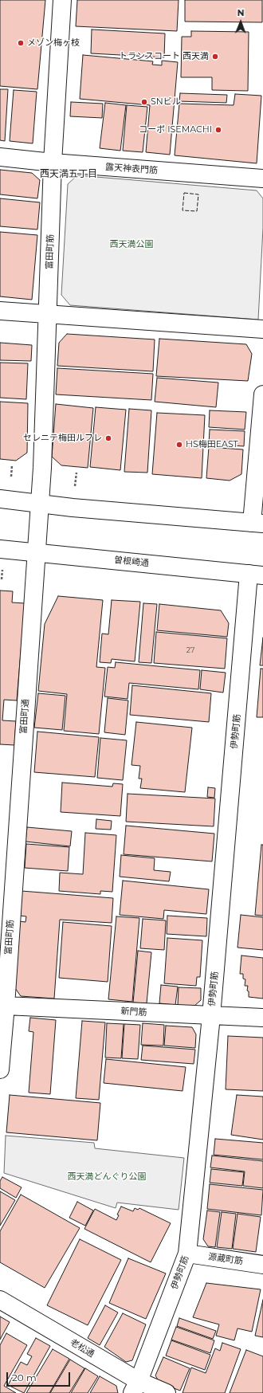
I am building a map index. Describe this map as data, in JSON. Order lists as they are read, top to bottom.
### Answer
{
  "streets": {
    "main road": [
      "露天神表門筋",
      "富田町筋",
      "曽根崎通",
      "富田町通",
      "伊勢町筋",
      "新門筋",
      "源蔵町筋",
      "老松通"
    ]
  },
  "crossings": [
    ["露天神表門筋", "富田町筋"],
    ["富田町筋", "富田町通"],
    ["富田町筋", "新門筋"],
    ["曽根崎通", "富田町通"],
    ["曽根崎通", "伊勢町筋"],
    ["伊勢町筋", "新門筋"],
    ["伊勢町筋", "源蔵町筋"],
    ["伊勢町筋", "老松通"]
  ],
  "districts": ["西天満五丁目"],
  "parks": ["西天満公園", "西天満どんぐり公園"],
  "places": [
    "メゾン梅ヶ枝",
    "トランスコート 西天満",
    "SNビル",
    "コーポ ISEMACHI",
    "セレニテ梅田ルフレ",
    "HS梅田EAST"
  ],
  "house_numbers": ["27"],
  "scale_bar": "20 m",
  "north": "top"
}
